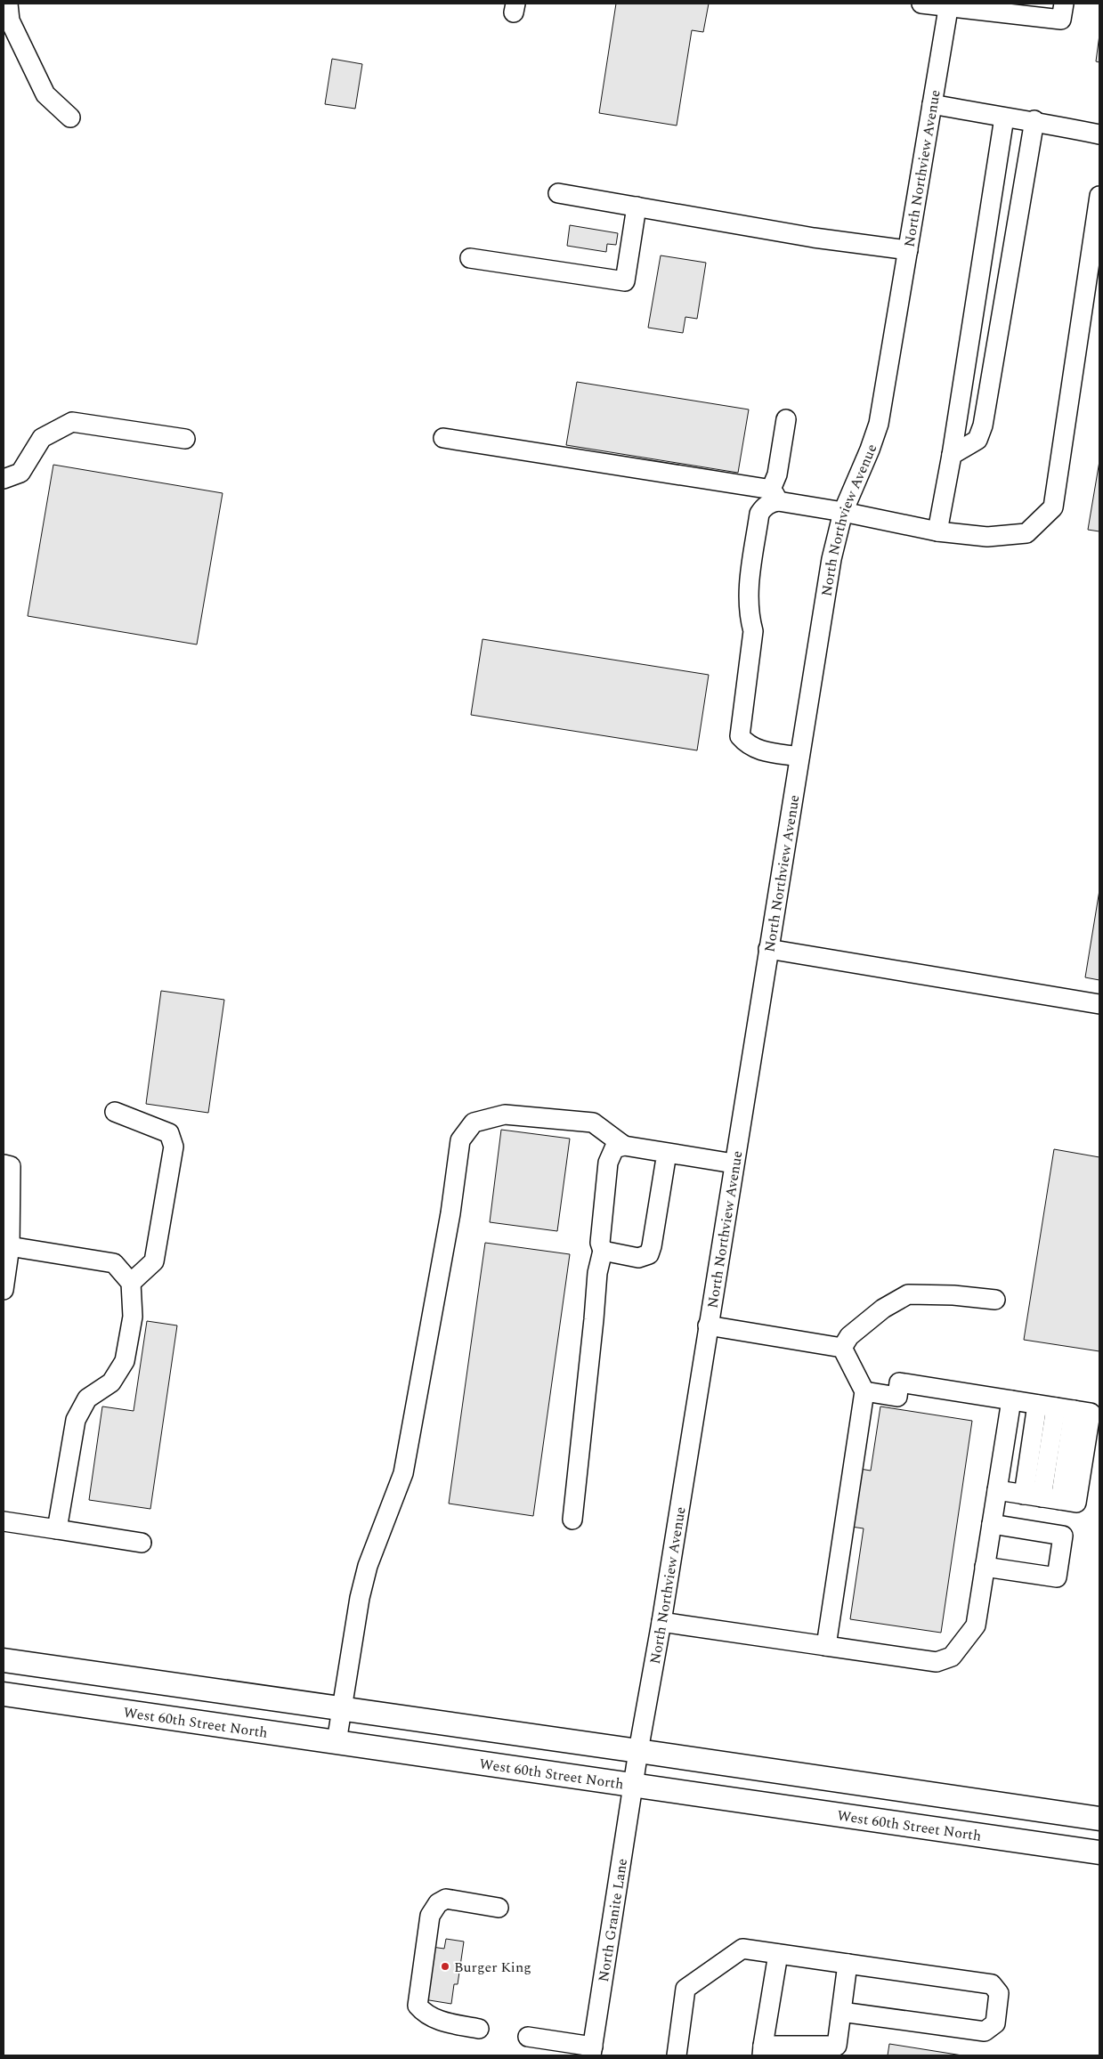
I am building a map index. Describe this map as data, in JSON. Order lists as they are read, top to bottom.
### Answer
{
  "streets": {
    "main road": ["West 60th Street North"],
    "street": ["North Northview Avenue", "North Granite Lane"]
  },
  "crossings": [
    ["North Northview Avenue", "West 60th Street North"],
    ["North Northview Avenue", "North Granite Lane"],
    ["West 60th Street North", "North Granite Lane"]
  ],
  "places": ["Burger King"]
}
